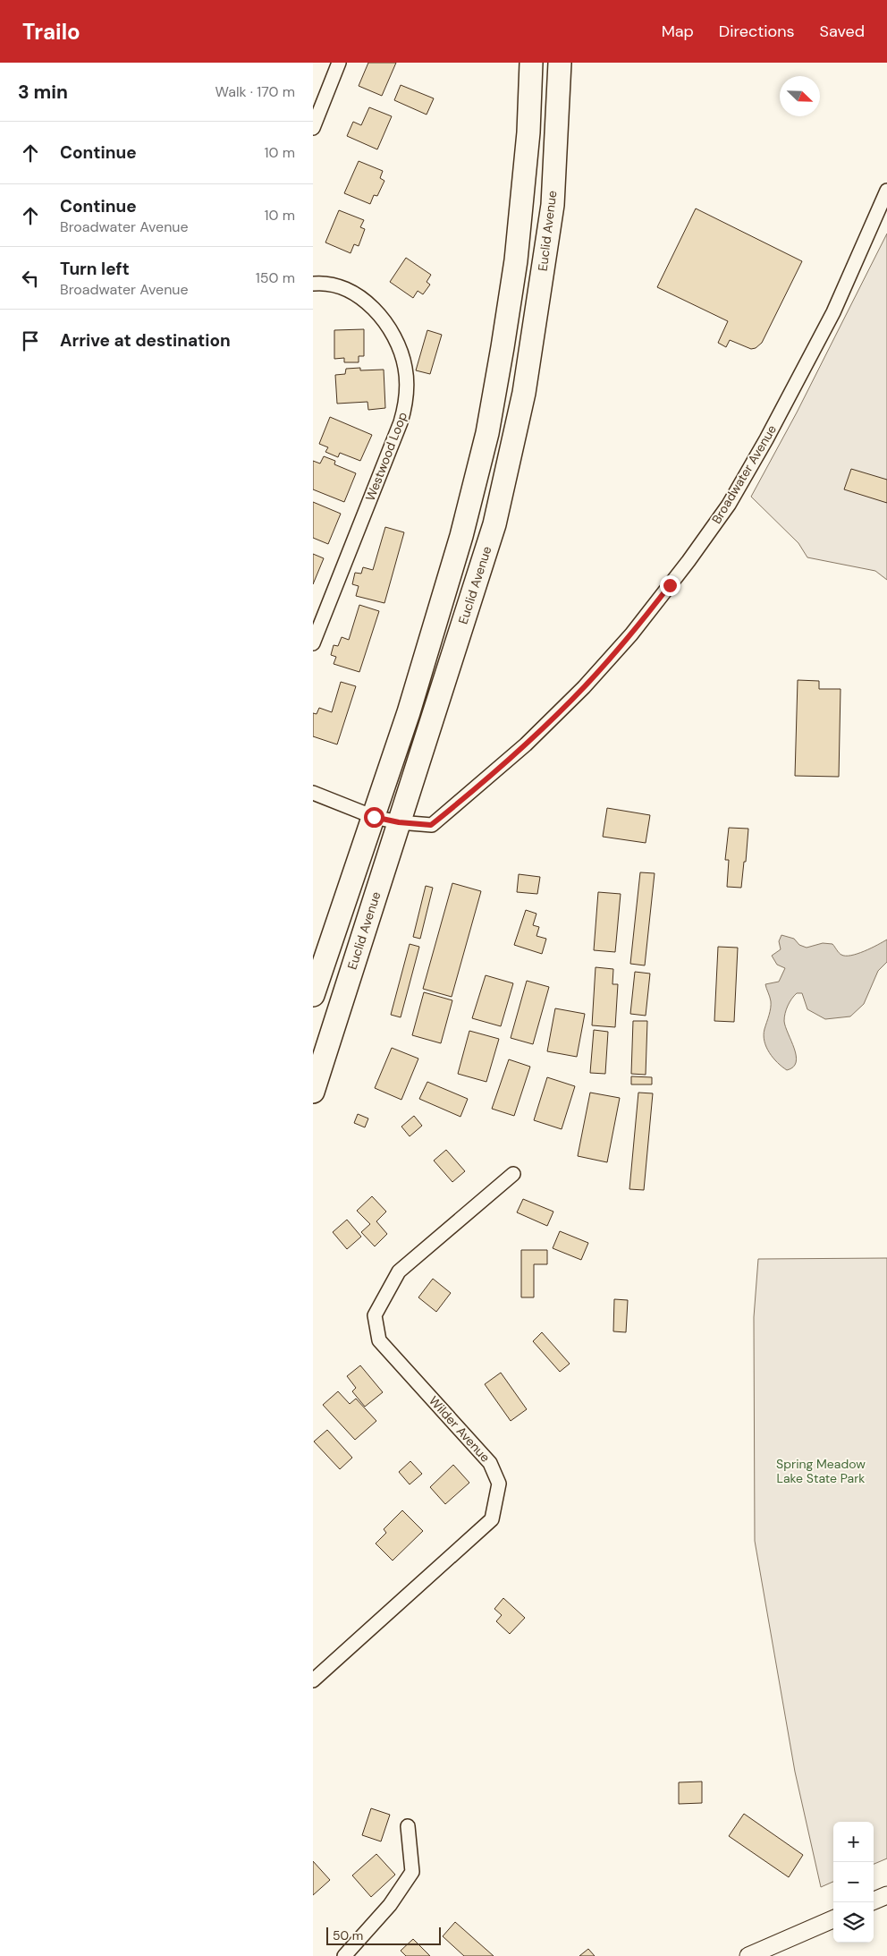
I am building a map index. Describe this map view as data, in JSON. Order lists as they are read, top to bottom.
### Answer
{
  "streets": {
    "highway": ["Euclid Avenue"],
    "street": ["Westwood Loop", "Broadwater Avenue", "Wilder Avenue"]
  },
  "crossings": [
    ["Euclid Avenue", "Broadwater Avenue"]
  ],
  "parks": ["Spring Meadow Lake State Park"],
  "scale_bar": "50 m",
  "north": "bottom right",
  "page": {
    "header": "Trailo",
    "nav": ["Map", "Directions", "Saved"],
    "heading": ["3 min", "Walk · 170 m"],
    "list": [
      ["Continue", "10 m"],
      ["Continue", "Broadwater Avenue", "10 m"],
      ["Turn left", "Broadwater Avenue", "150 m"],
      "Arrive at destination"
    ],
    "map_buttons": ["+", "−"],
    "scale": "50 m"
  }
}
